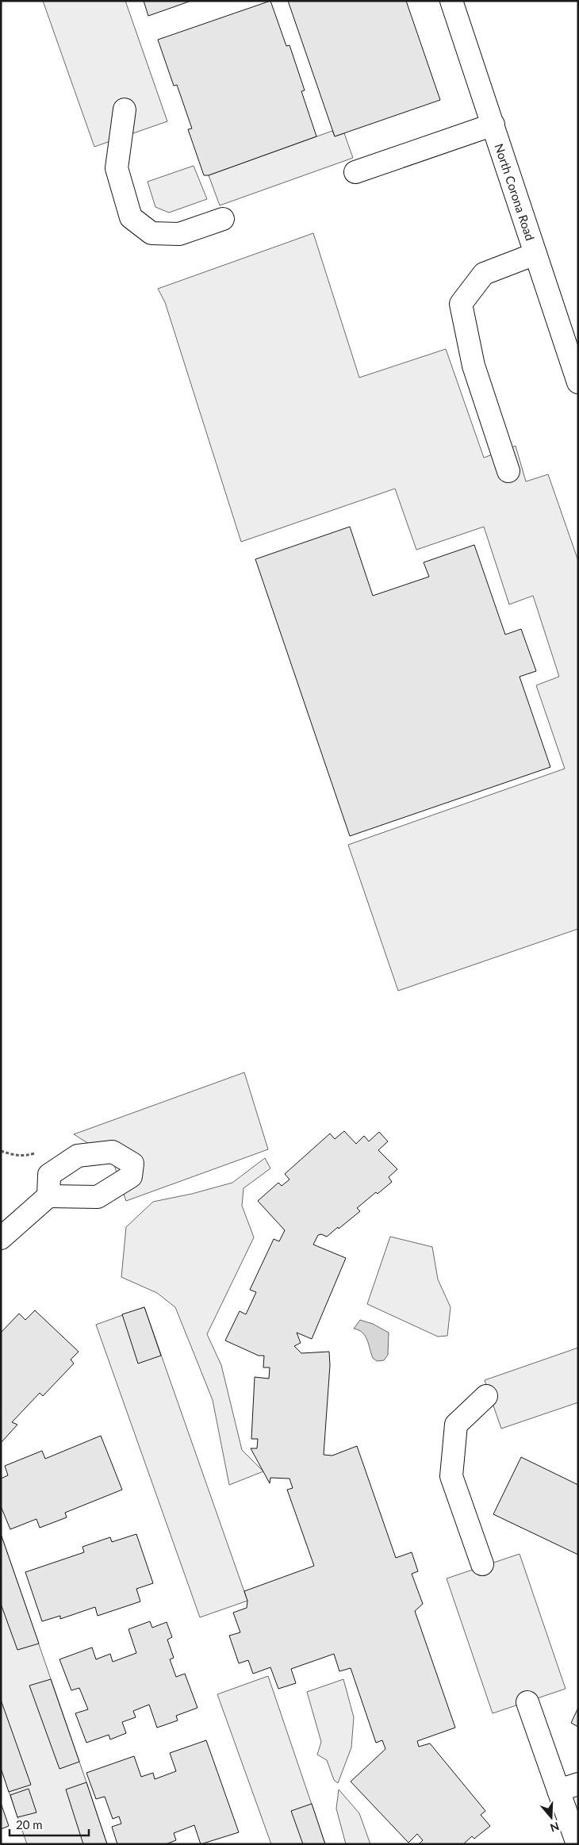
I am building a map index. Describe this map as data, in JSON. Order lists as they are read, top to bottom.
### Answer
{
  "streets": {
    "street": ["North Corona Road"]
  },
  "scale_bar": "20 m",
  "north": "bottom"
}
